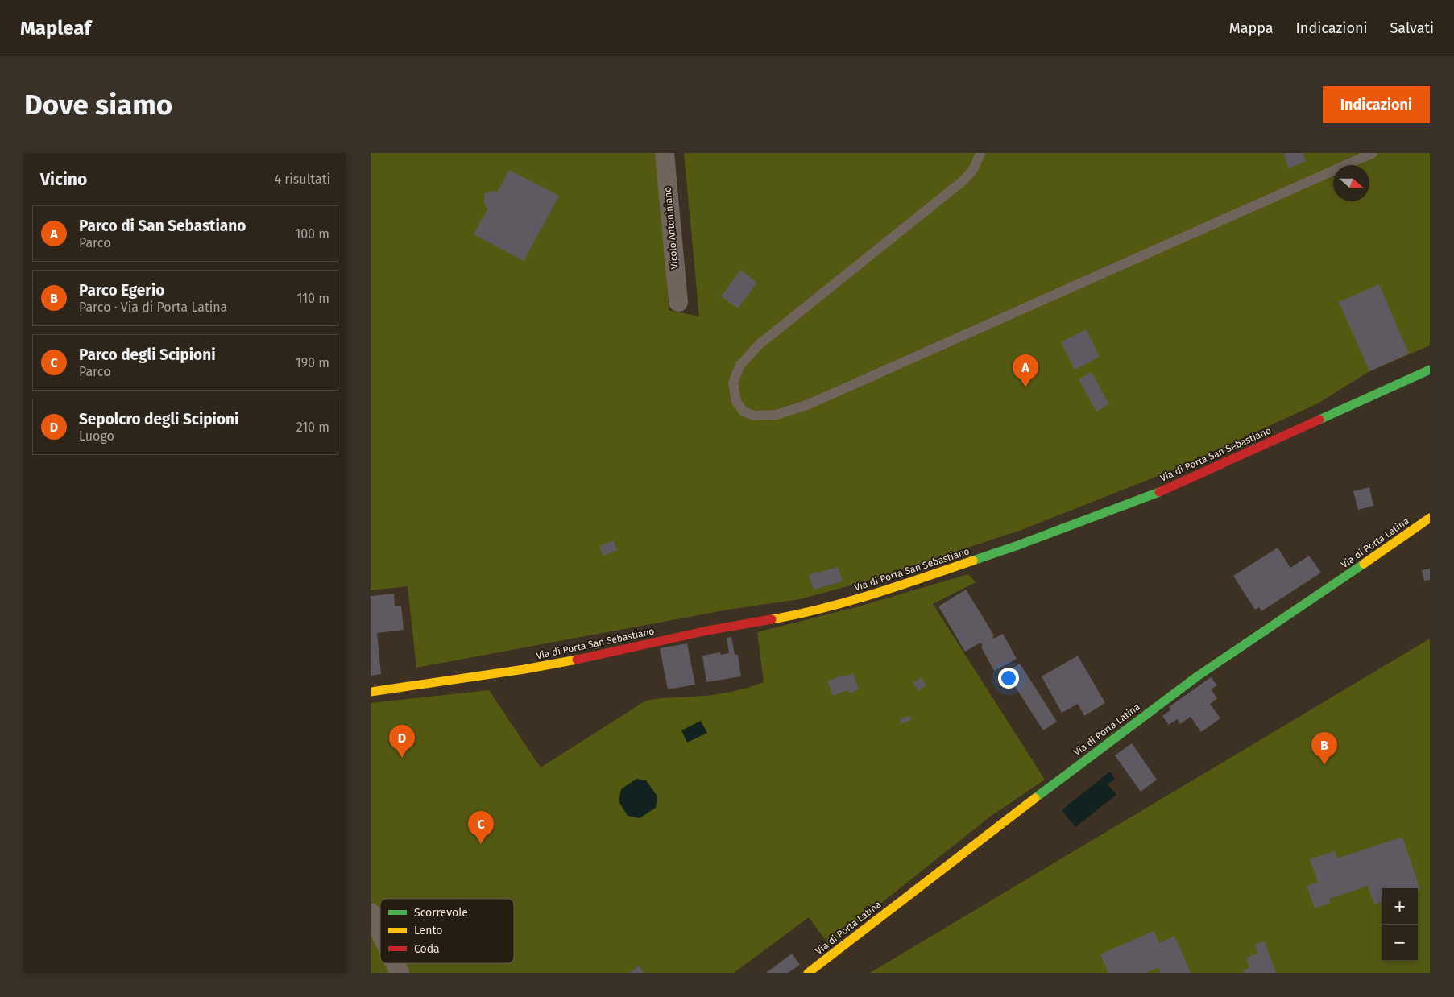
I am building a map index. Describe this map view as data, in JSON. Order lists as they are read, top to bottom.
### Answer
{
  "streets": {
    "street": ["Vicolo Antoniniano", "Via di Porta San Sebastiano", "Via di Porta Latina"]
  },
  "legend": ["Scorrevole", "Lento", "Coda"],
  "north": "right",
  "page": {
    "header": "Mapleaf",
    "nav": ["Mappa", "Indicazioni", "Salvati"],
    "buttons": "Indicazioni",
    "title": "Dove siamo",
    "heading": ["Vicino", "4 risultati"],
    "list": [
      {
        "mark": "A",
        "name": "Parco di San Sebastiano",
        "note": "Parco",
        "value": "100 m"
      },
      {
        "mark": "B",
        "name": "Parco Egerio",
        "note": "Parco · Via di Porta Latina",
        "value": "110 m"
      },
      {
        "mark": "C",
        "name": "Parco degli Scipioni",
        "note": "Parco",
        "value": "190 m"
      },
      {
        "mark": "D",
        "name": "Sepolcro degli Scipioni",
        "note": "Luogo",
        "value": "210 m"
      }
    ],
    "pins": [
      "A",
      "D",
      "B",
      "C"
    ],
    "map_buttons": ["+", "−"]
  }
}
